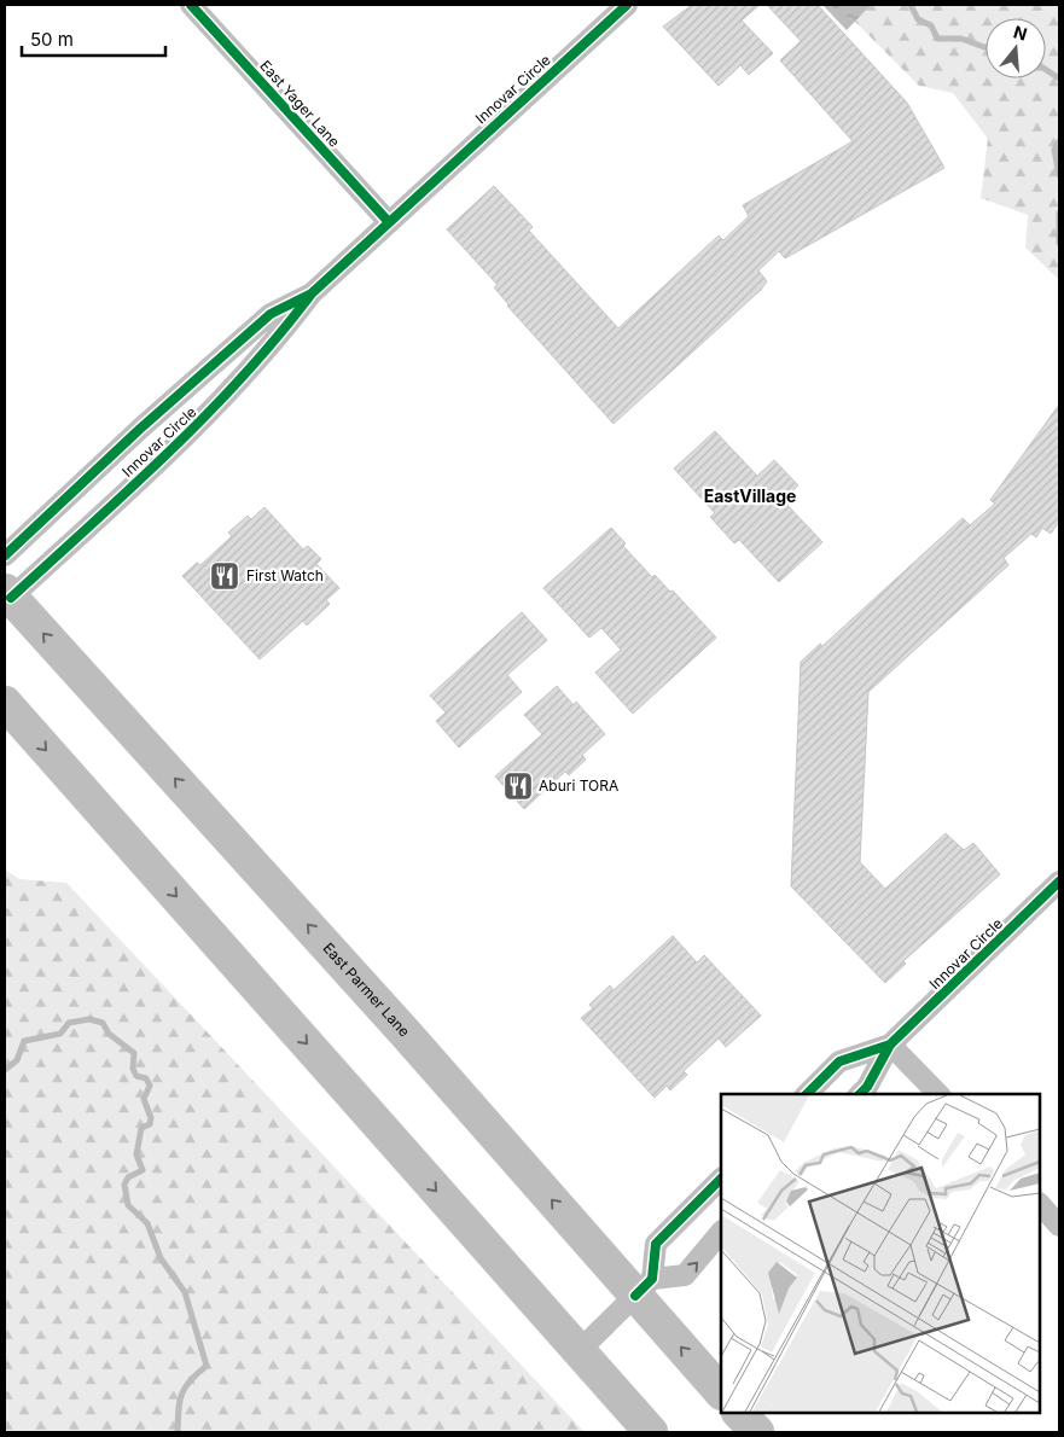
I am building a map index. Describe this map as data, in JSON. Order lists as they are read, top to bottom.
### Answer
{
  "streets": {
    "main road": ["East Parmer Lane"],
    "street": ["Innovar Circle", "East Yager Lane"]
  },
  "crossings": [
    ["Innovar Circle", "East Yager Lane"],
    ["Innovar Circle", "East Parmer Lane"]
  ],
  "districts": ["EastVillage"],
  "places": {
    "restaurant": ["First Watch", "Aburi TORA"]
  },
  "scale_bar": "50 m",
  "north": "top"
}
